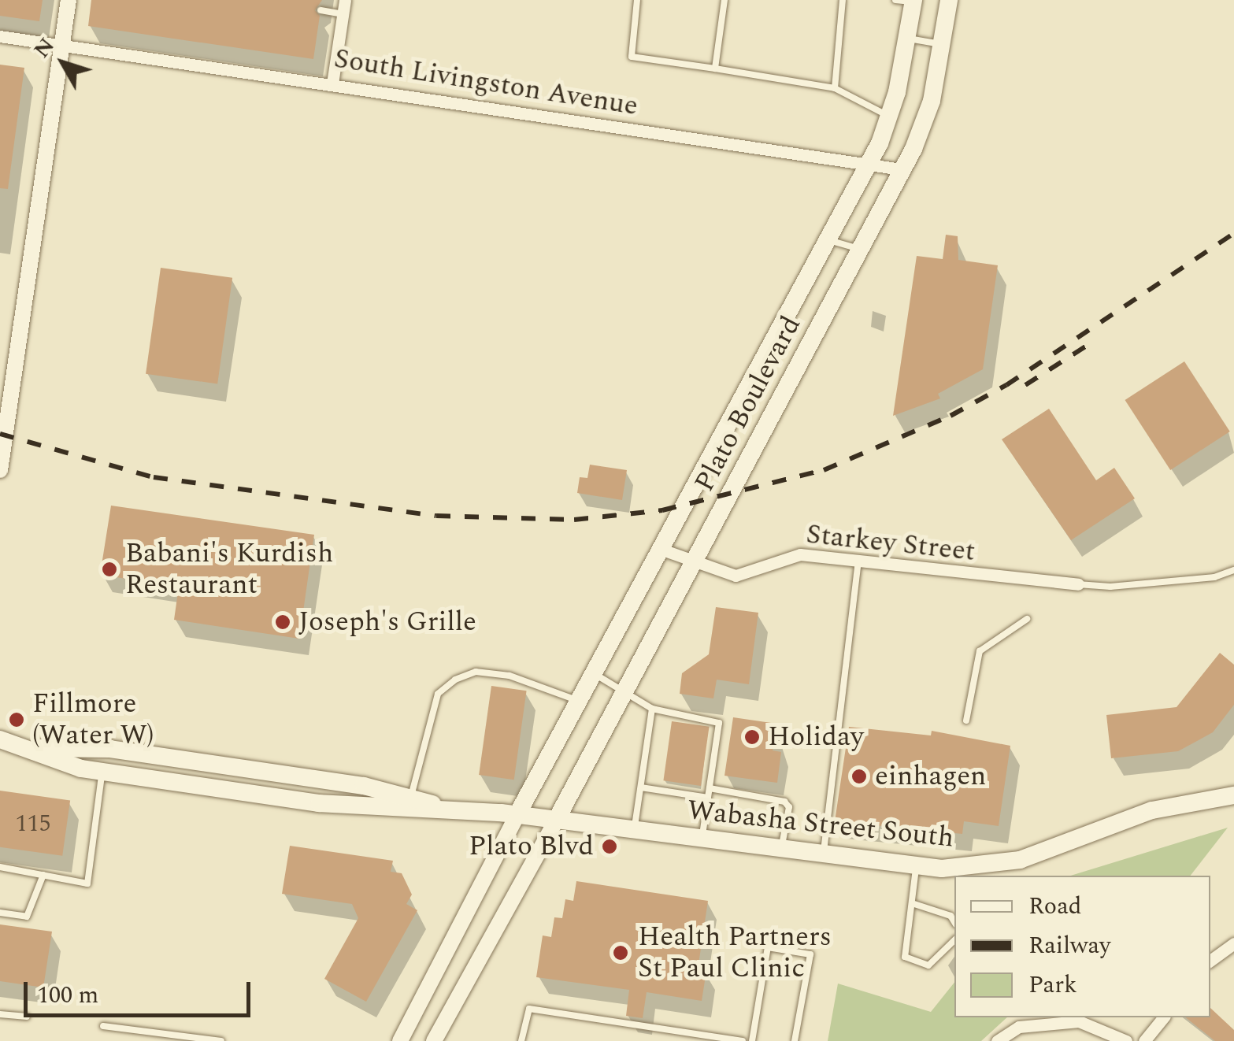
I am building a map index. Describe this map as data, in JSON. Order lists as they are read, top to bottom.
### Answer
{
  "streets": {
    "main road": ["Plato Boulevard", "Wabasha Street South"],
    "street": ["South Livingston Avenue", "Starkey Street"]
  },
  "crossings": [
    ["South Livingston Avenue", "Plato Boulevard"],
    ["Plato Boulevard", "Starkey Street"],
    ["Plato Boulevard", "Wabasha Street South"]
  ],
  "places": [
    "Babani's Kurdish Restaurant",
    "Joseph's Grille",
    "Fillmore (Water W)",
    "Holiday",
    "einhagen",
    "Plato Blvd",
    "Health Partners St Paul Clinic"
  ],
  "house_numbers": ["115"],
  "legend": ["Road", "Railway", "Park"],
  "scale_bar": "100 m",
  "north": "top left"
}
